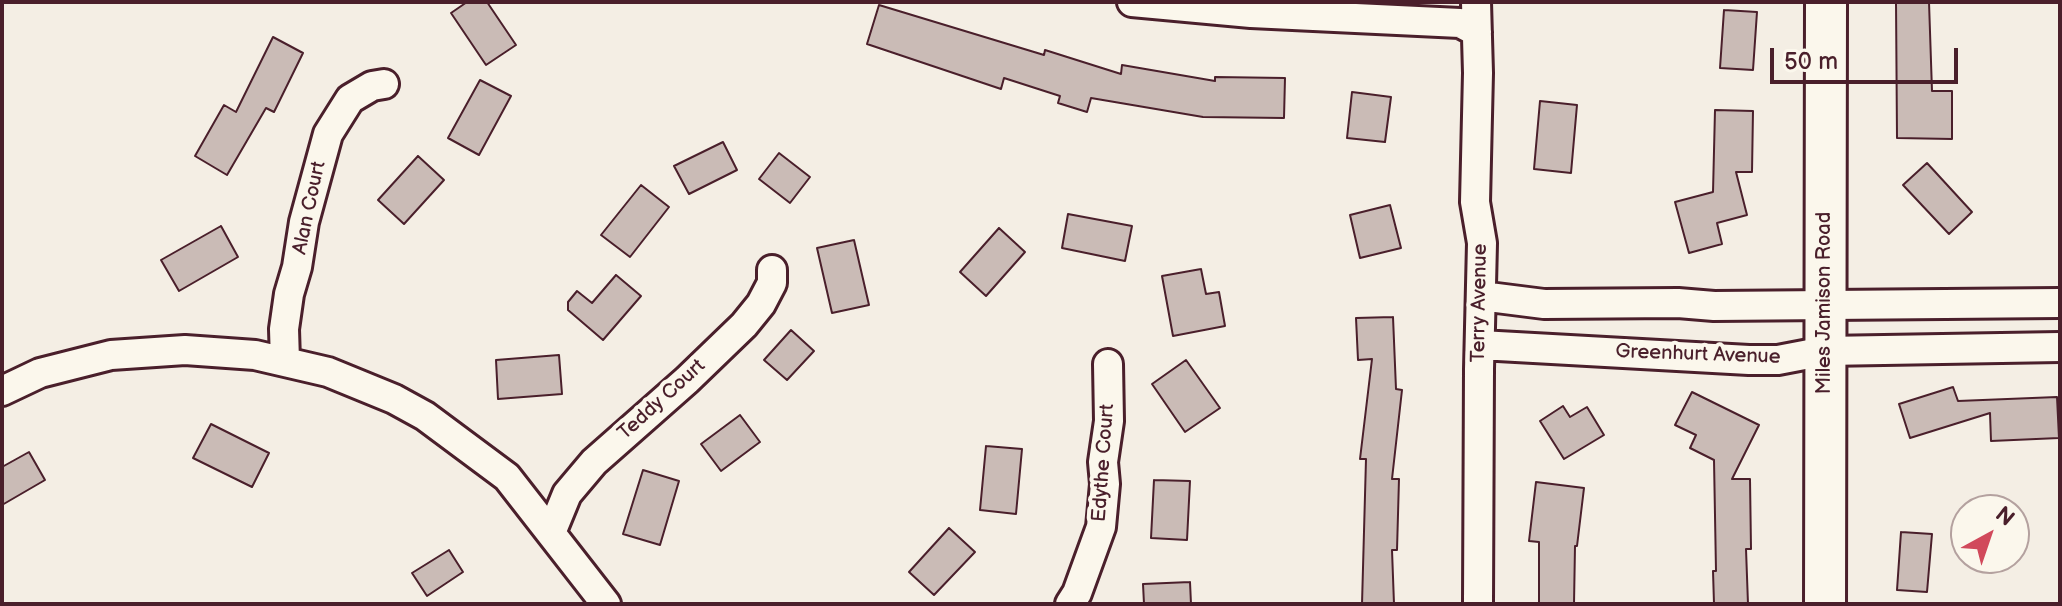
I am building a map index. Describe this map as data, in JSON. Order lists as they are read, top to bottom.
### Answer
{
  "streets": {
    "main road": ["Miles Jamison Road"],
    "street": [
      "Alan Court",
      "Terry Avenue",
      "Greenhurt Avenue",
      "Teddy Court",
      "Edythe Court"
    ]
  },
  "crossings": [
    ["Terry Avenue", "Greenhurt Avenue"],
    ["Miles Jamison Road", "Greenhurt Avenue"]
  ],
  "scale_bar": "50 m",
  "north": "top right"
}
